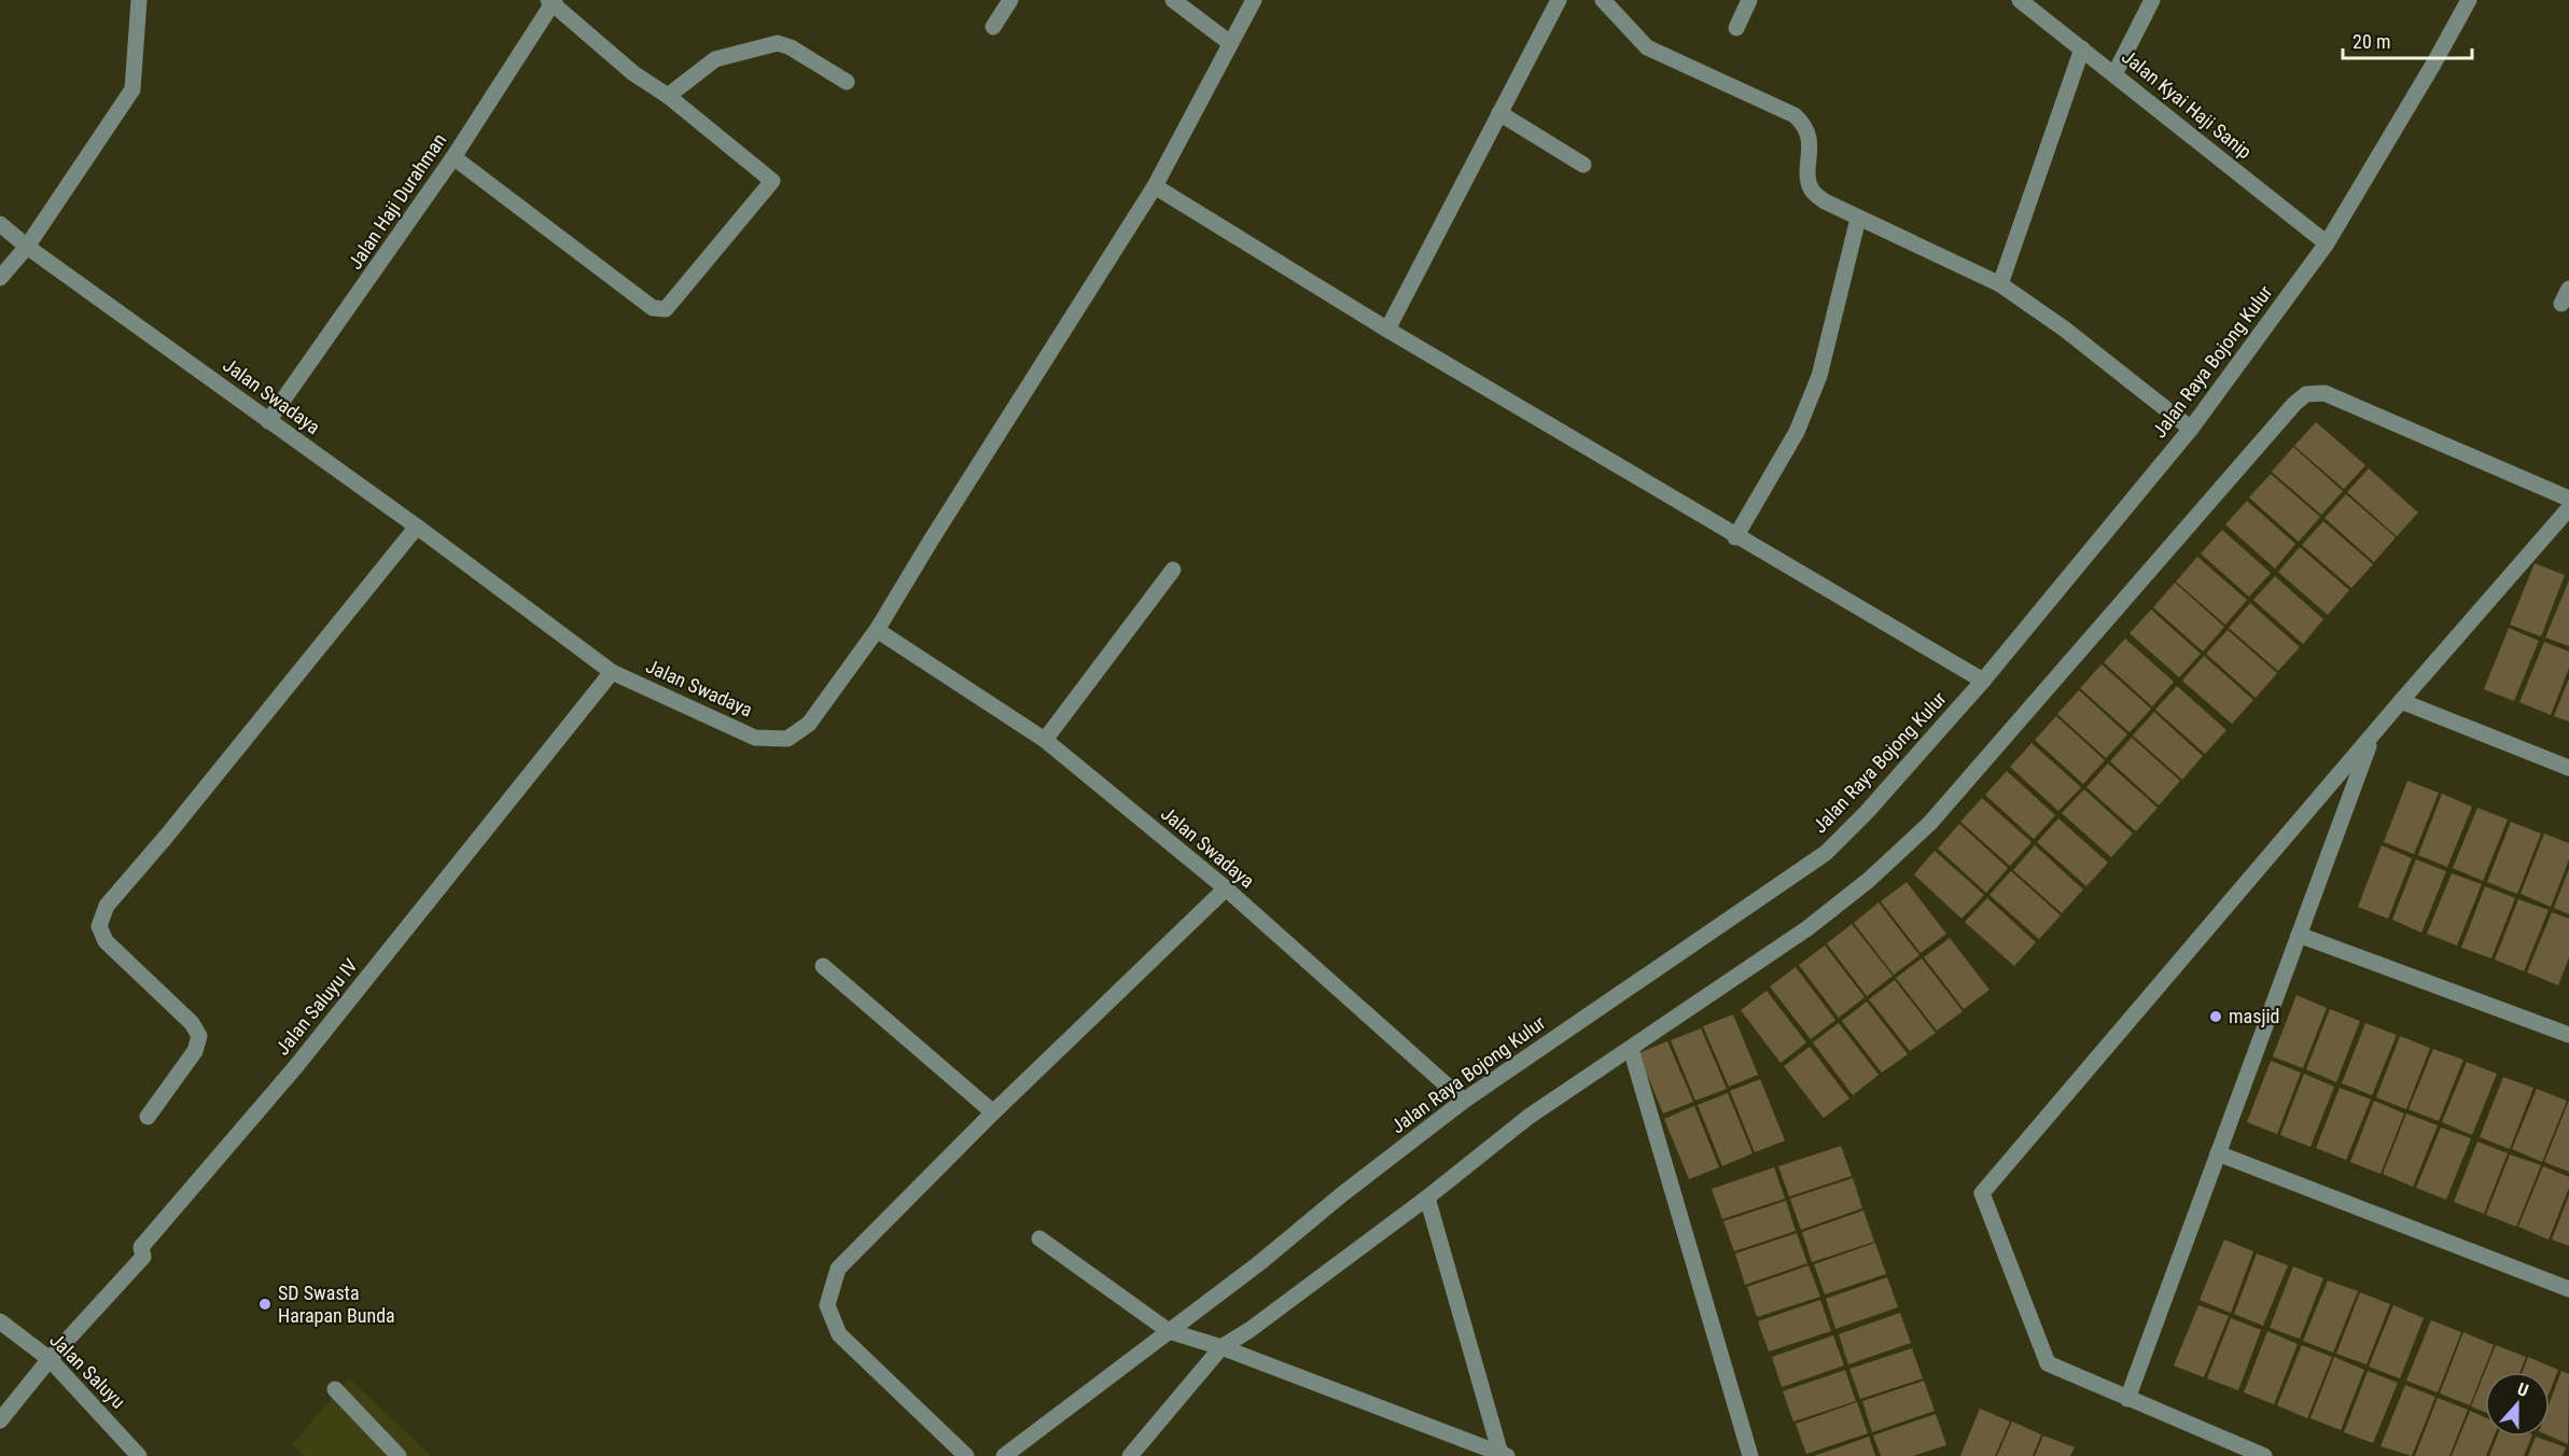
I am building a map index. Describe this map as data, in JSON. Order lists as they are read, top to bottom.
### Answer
{
  "streets": {
    "street": [
      "Jalan Kyai Haji Sanip",
      "Jalan Haji Durahman",
      "Jalan Raya Bojong Kulur",
      "Jalan Swadaya",
      "Jalan Saluyu IV",
      "Jalan Saluyu"
    ]
  },
  "crossings": [
    ["Jalan Kyai Haji Sanip", "Jalan Raya Bojong Kulur"],
    ["Jalan Haji Durahman", "Jalan Swadaya"],
    ["Jalan Raya Bojong Kulur", "Jalan Swadaya"],
    ["Jalan Swadaya", "Jalan Saluyu IV"],
    ["Jalan Saluyu IV", "Jalan Saluyu"]
  ],
  "places": ["masjid", "SD Swasta Harapan Bunda"],
  "scale_bar": "20 m",
  "north": "top"
}
